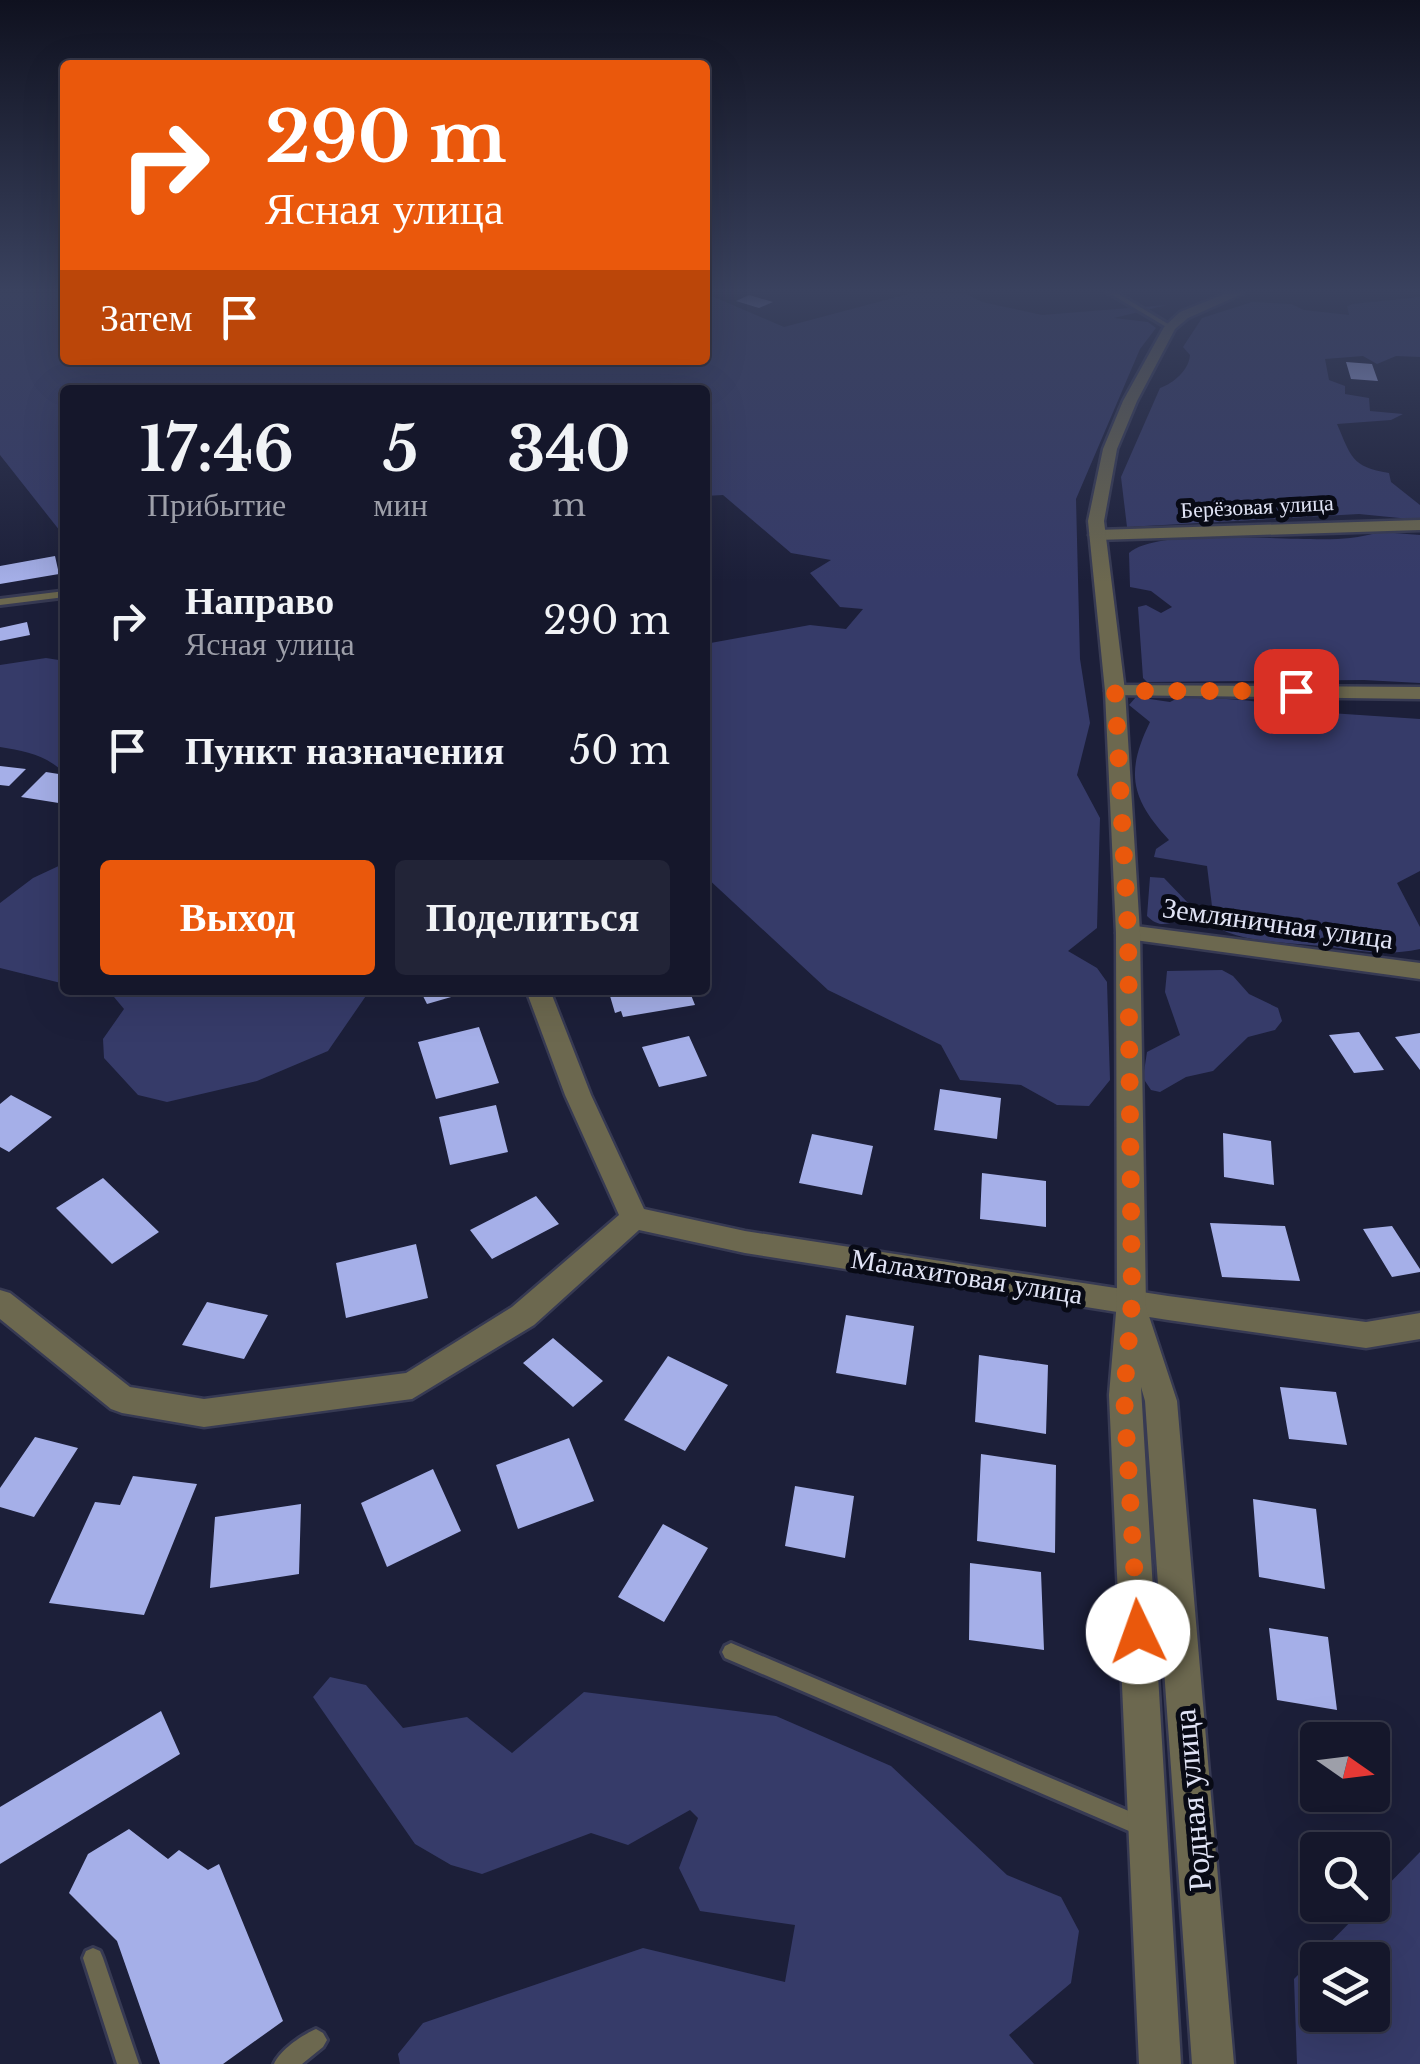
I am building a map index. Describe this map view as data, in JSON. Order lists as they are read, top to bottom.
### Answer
{
  "streets": {
    "street": [
      "Берёзовая улица",
      "Земляничная улица",
      "Малахитовая улица",
      "Родная улица"
    ]
  },
  "crossings": [
    ["Берёзовая улица", "Родная улица"],
    ["Земляничная улица", "Родная улица"],
    ["Малахитовая улица", "Родная улица"]
  ],
  "north": "right",
  "page": {
    "turn": ["290 m", "Ясная улица"],
    "then": "Затем",
    "eta": [
      "17:46",
      "Прибытие",
      "5",
      "мин",
      "340",
      "m"
    ],
    "list": [
      {
        "name": "Направо",
        "note": "Ясная улица",
        "value": "290 m"
      },
      {
        "name": "Пункт назначения",
        "value": "50 m"
      }
    ],
    "buttons": ["Выход", "Поделиться"]
  }
}
